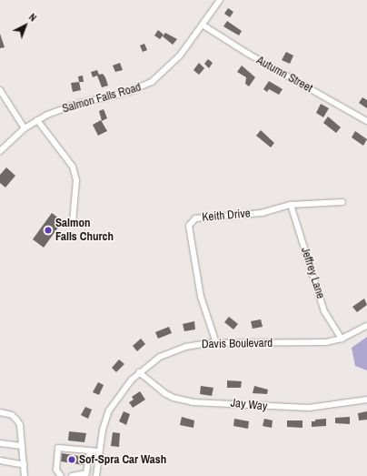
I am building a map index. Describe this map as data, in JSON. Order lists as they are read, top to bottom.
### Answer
{
  "streets": {
    "street": [
      "Autumn Street",
      "Salmon Falls Road",
      "Keith Drive",
      "Jeffrey Lane",
      "Davis Boulevard",
      "Jay Way"
    ]
  },
  "crossings": [
    ["Autumn Street", "Salmon Falls Road"],
    ["Keith Drive", "Jeffrey Lane"],
    ["Keith Drive", "Davis Boulevard"],
    ["Jeffrey Lane", "Davis Boulevard"],
    ["Davis Boulevard", "Jay Way"]
  ],
  "places": ["Salmon Falls Church", "Sof-Spra Car Wash"],
  "north": "top right"
}
